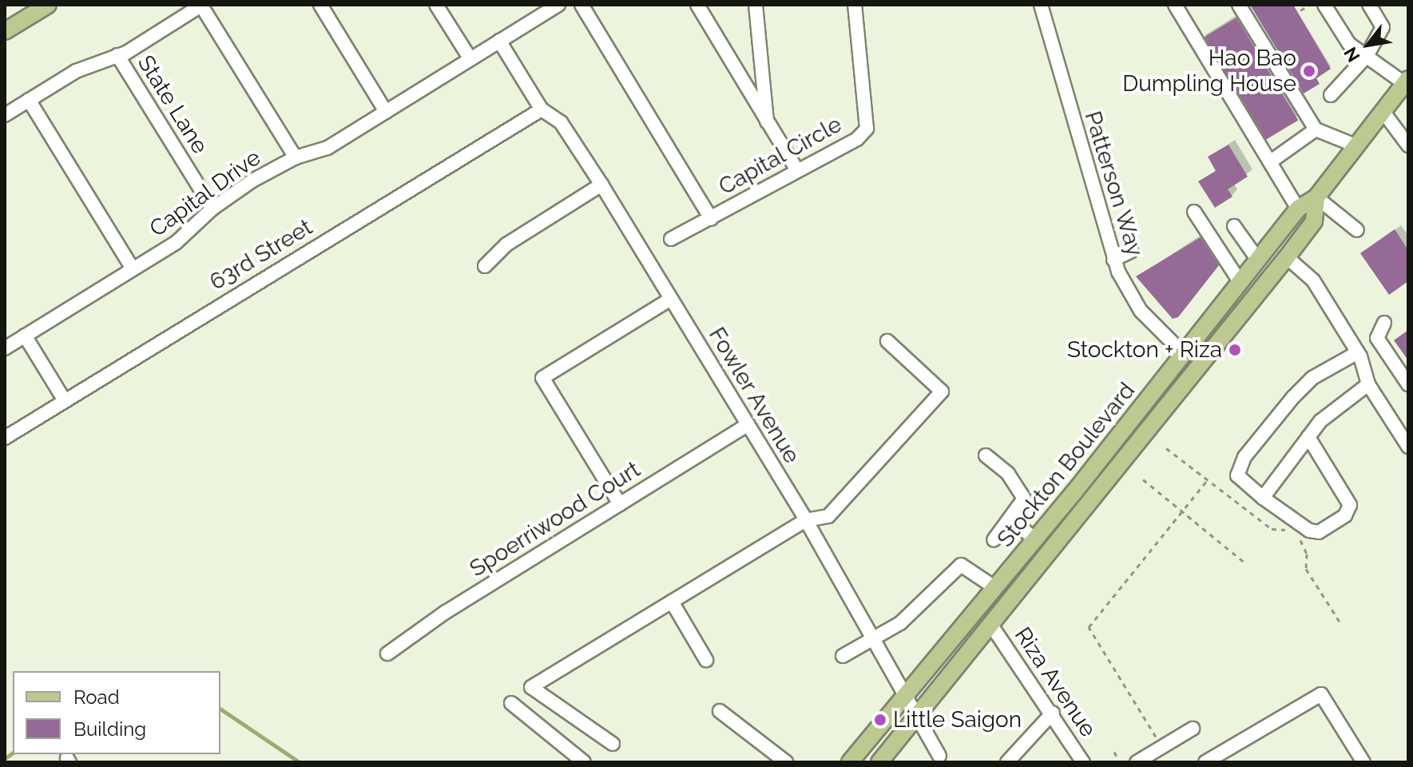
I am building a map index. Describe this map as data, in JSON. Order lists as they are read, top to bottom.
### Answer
{
  "streets": {
    "main road": ["Stockton Boulevard"],
    "street": [
      "State Lane",
      "Capital Circle",
      "Patterson Way",
      "Capital Drive",
      "63rd Street",
      "Fowler Avenue",
      "Spoerriwood Court",
      "Riza Avenue"
    ]
  },
  "crossings": [
    ["State Lane", "Capital Drive"],
    ["Patterson Way", "Stockton Boulevard"],
    ["63rd Street", "Fowler Avenue"],
    ["Fowler Avenue", "Stockton Boulevard"],
    ["Fowler Avenue", "Spoerriwood Court"],
    ["Stockton Boulevard", "Riza Avenue"]
  ],
  "places": ["Hao Bao Dumpling House", "Stockton + Riza", "Little Saigon"],
  "legend": ["Road", "Building"],
  "north": "bottom left"
}
